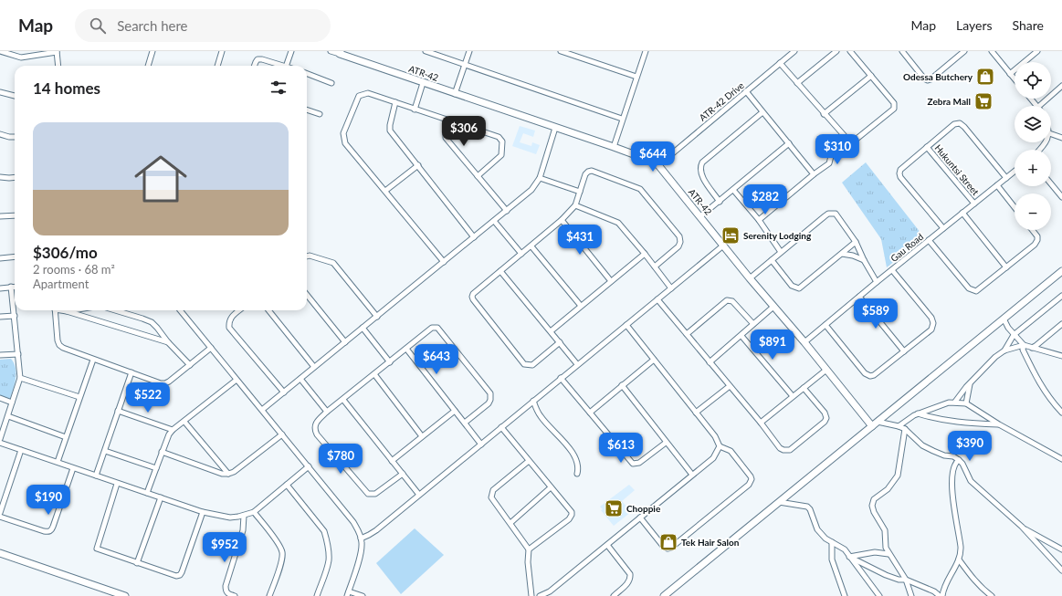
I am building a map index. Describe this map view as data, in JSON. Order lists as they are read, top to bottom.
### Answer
{
  "streets": {
    "street": [
      "ATR-42",
      "ATR-42 Drive",
      "Hukuntsi Street",
      "Gau Road"
    ]
  },
  "crossings": [
    ["ATR-42", "ATR-42 Drive"],
    ["ATR-42", "Gau Road"],
    ["Hukuntsi Street", "Gau Road"]
  ],
  "places": {
    "shop": ["Odessa Butchery", "Tek Hair Salon"],
    "supermarket": ["Zebra Mall", "Choppie"],
    "hotel": ["Serenity Lodging"]
  },
  "page": {
    "header": "Map",
    "search": "Search here",
    "nav": ["Map", "Layers", "Share"],
    "map_buttons": ["+", "−"],
    "heading": "14 homes",
    "list": [
      {
        "name": "$306/mo",
        "note": "2 rooms · 68 m² · Apartment"
      }
    ],
    "price": [
      "$306",
      "$310",
      "$644",
      "$282",
      "$431",
      "$589",
      "$891",
      "$643",
      "$522",
      "$390",
      "$613",
      "$780",
      "$190",
      "$952"
    ]
  }
}
